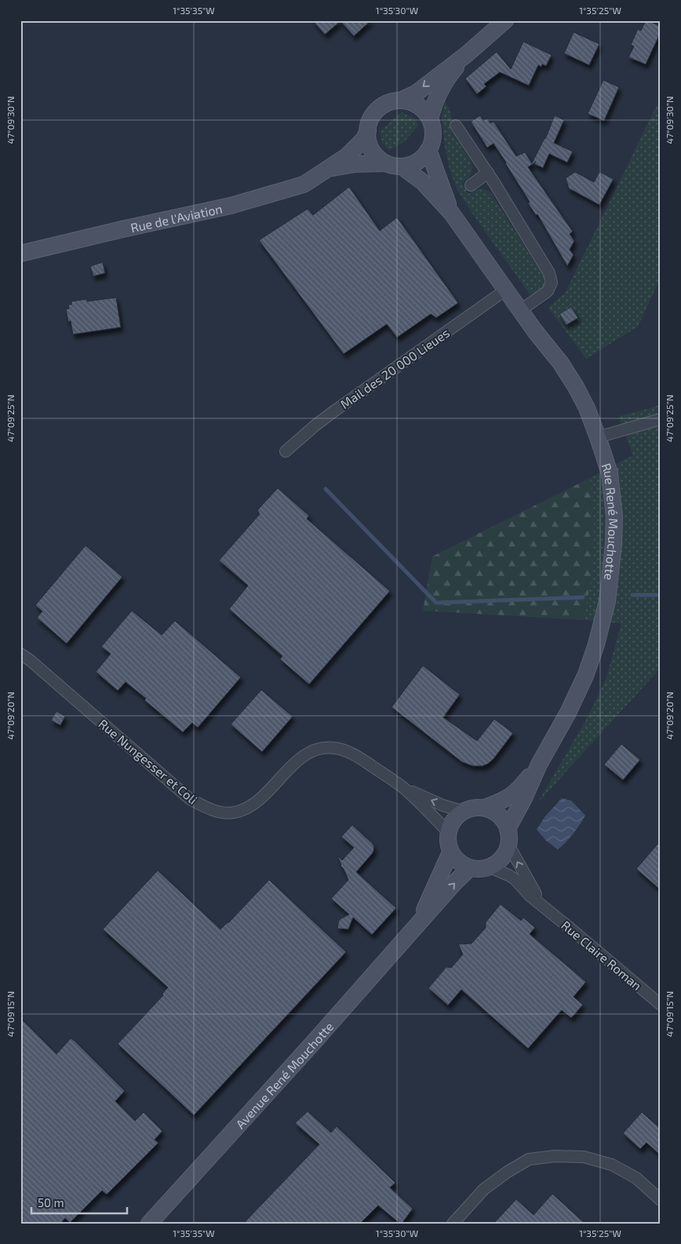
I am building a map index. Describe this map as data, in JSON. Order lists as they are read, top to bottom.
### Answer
{
  "streets": {
    "street": [
      "Rue de l'Aviation",
      "Mail des 20 000 Lieues",
      "Rue René Mouchotte",
      "Rue Nungesser et Coli",
      "Rue Claire Roman",
      "Avenue René Mouchotte"
    ]
  },
  "crossings": [
    ["Rue de l'Aviation", "Rue René Mouchotte"],
    ["Mail des 20 000 Lieues", "Rue René Mouchotte"],
    ["Rue René Mouchotte", "Rue Nungesser et Coli"],
    ["Rue René Mouchotte", "Rue Claire Roman"],
    ["Rue René Mouchotte", "Avenue René Mouchotte"],
    ["Rue Nungesser et Coli", "Rue Claire Roman"],
    ["Rue Nungesser et Coli", "Avenue René Mouchotte"],
    ["Rue Claire Roman", "Avenue René Mouchotte"]
  ],
  "scale_bar": "50 m",
  "coordinates": [
    "1°35'35\"W",
    "1°35'30\"W",
    "1°35'25\"W",
    "47°09'30\"N",
    "47°09'25\"N",
    "47°09'20\"N",
    "47°09'15\"N"
  ]
}
